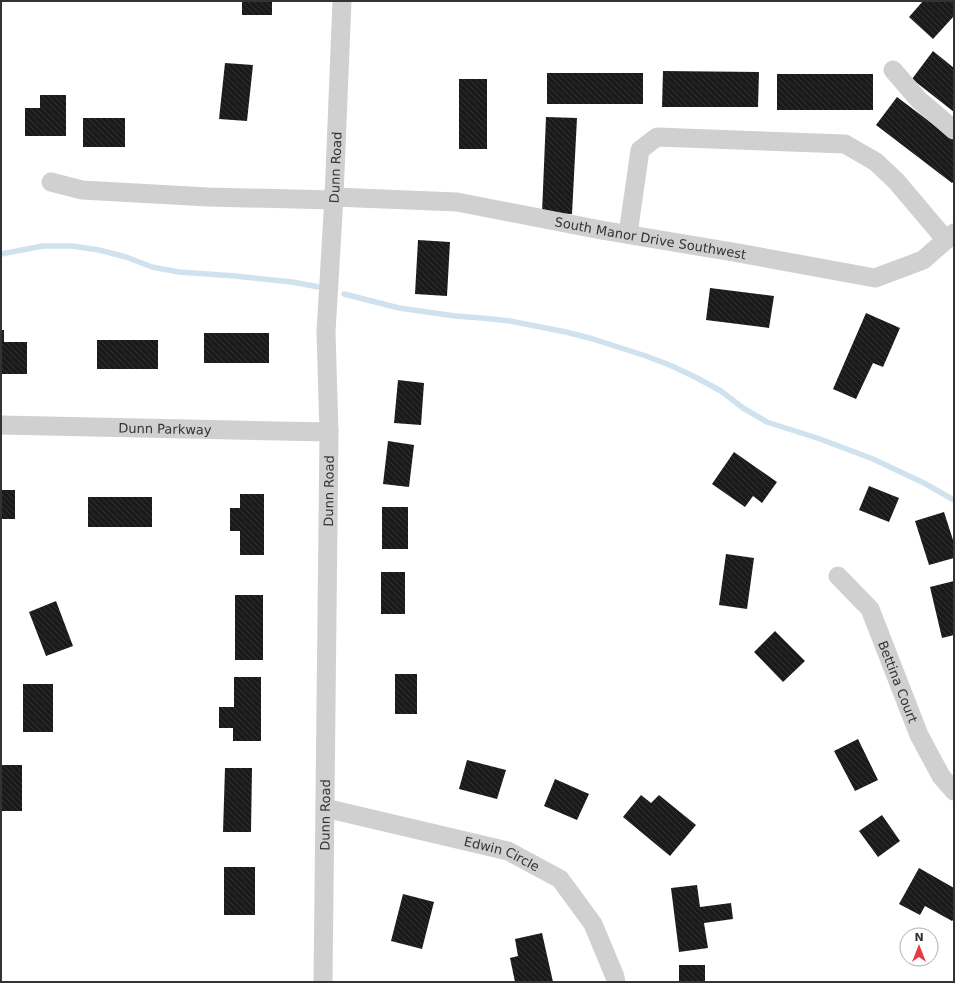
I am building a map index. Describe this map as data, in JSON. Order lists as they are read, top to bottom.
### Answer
{
  "streets": {
    "street": [
      "Dunn Road",
      "South Manor Drive Southwest",
      "Dunn Parkway",
      "Bettina Court",
      "Edwin Circle"
    ]
  },
  "crossings": [
    ["Dunn Road", "South Manor Drive Southwest"],
    ["Dunn Road", "Dunn Parkway"],
    ["Dunn Road", "Edwin Circle"]
  ],
  "north": "top"
}
